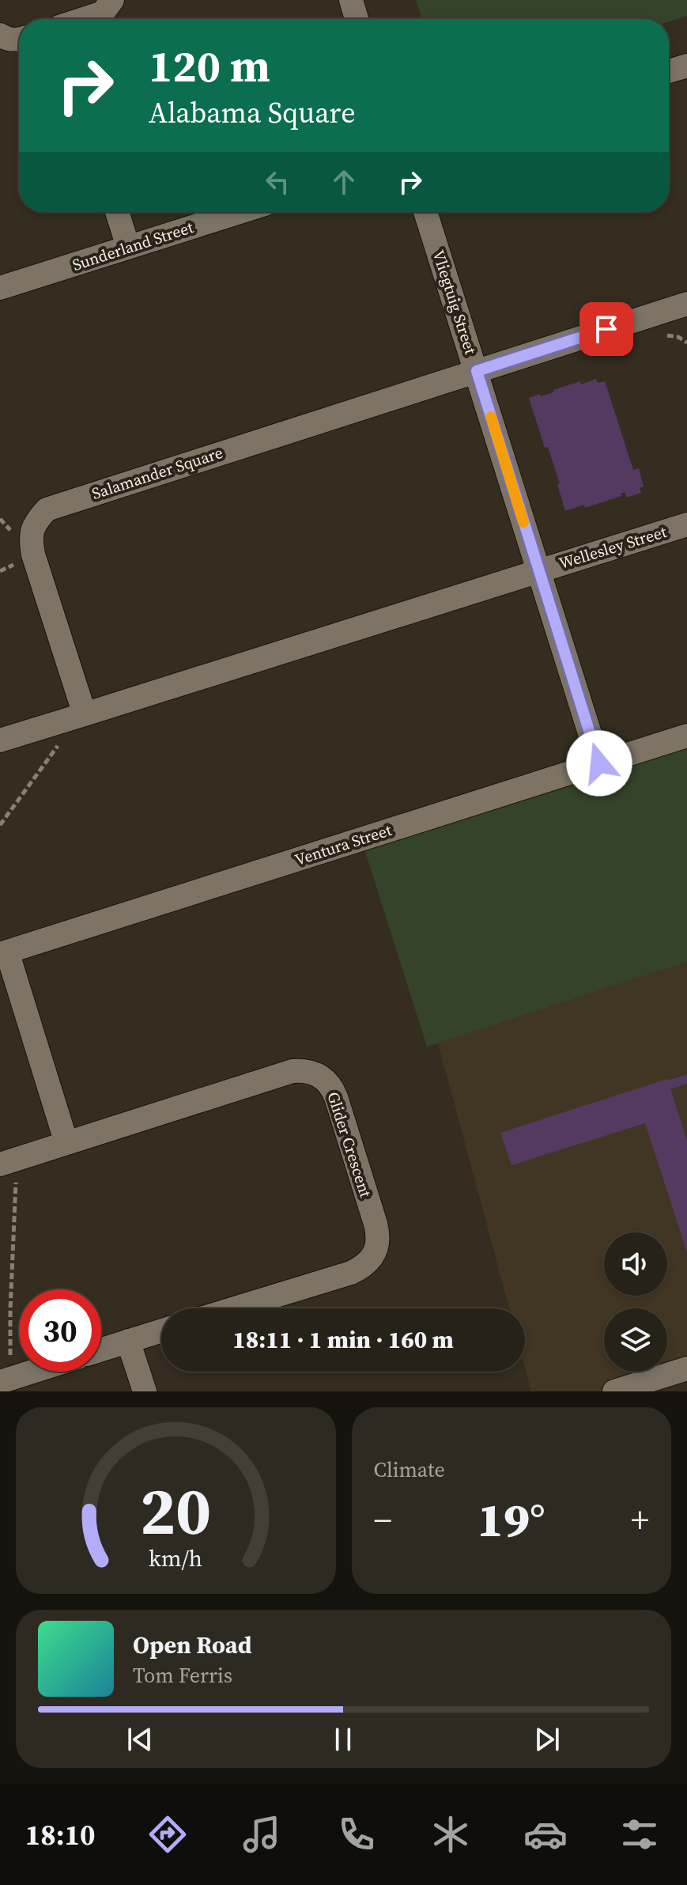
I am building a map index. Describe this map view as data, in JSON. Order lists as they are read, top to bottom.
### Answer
{
  "streets": {
    "street": [
      "Sunderland Street",
      "Vliegtuig Street",
      "Salamander Square",
      "Wellesley Street",
      "Ventura Street",
      "Glider Crescent"
    ]
  },
  "crossings": [
    ["Vliegtuig Street", "Salamander Square"],
    ["Vliegtuig Street", "Wellesley Street"],
    ["Vliegtuig Street", "Ventura Street"]
  ],
  "page": {
    "turn": ["120 m", "Alabama Square"],
    "limit": "30",
    "trip": "18:11 · 1 min · 160 m",
    "tile": "Climate",
    "heat": ["−", "19°", "+"],
    "song": ["Open Road", "Tom Ferris"],
    "tabs": "18:10",
    "gauge": ["20", "km/h"]
  }
}
